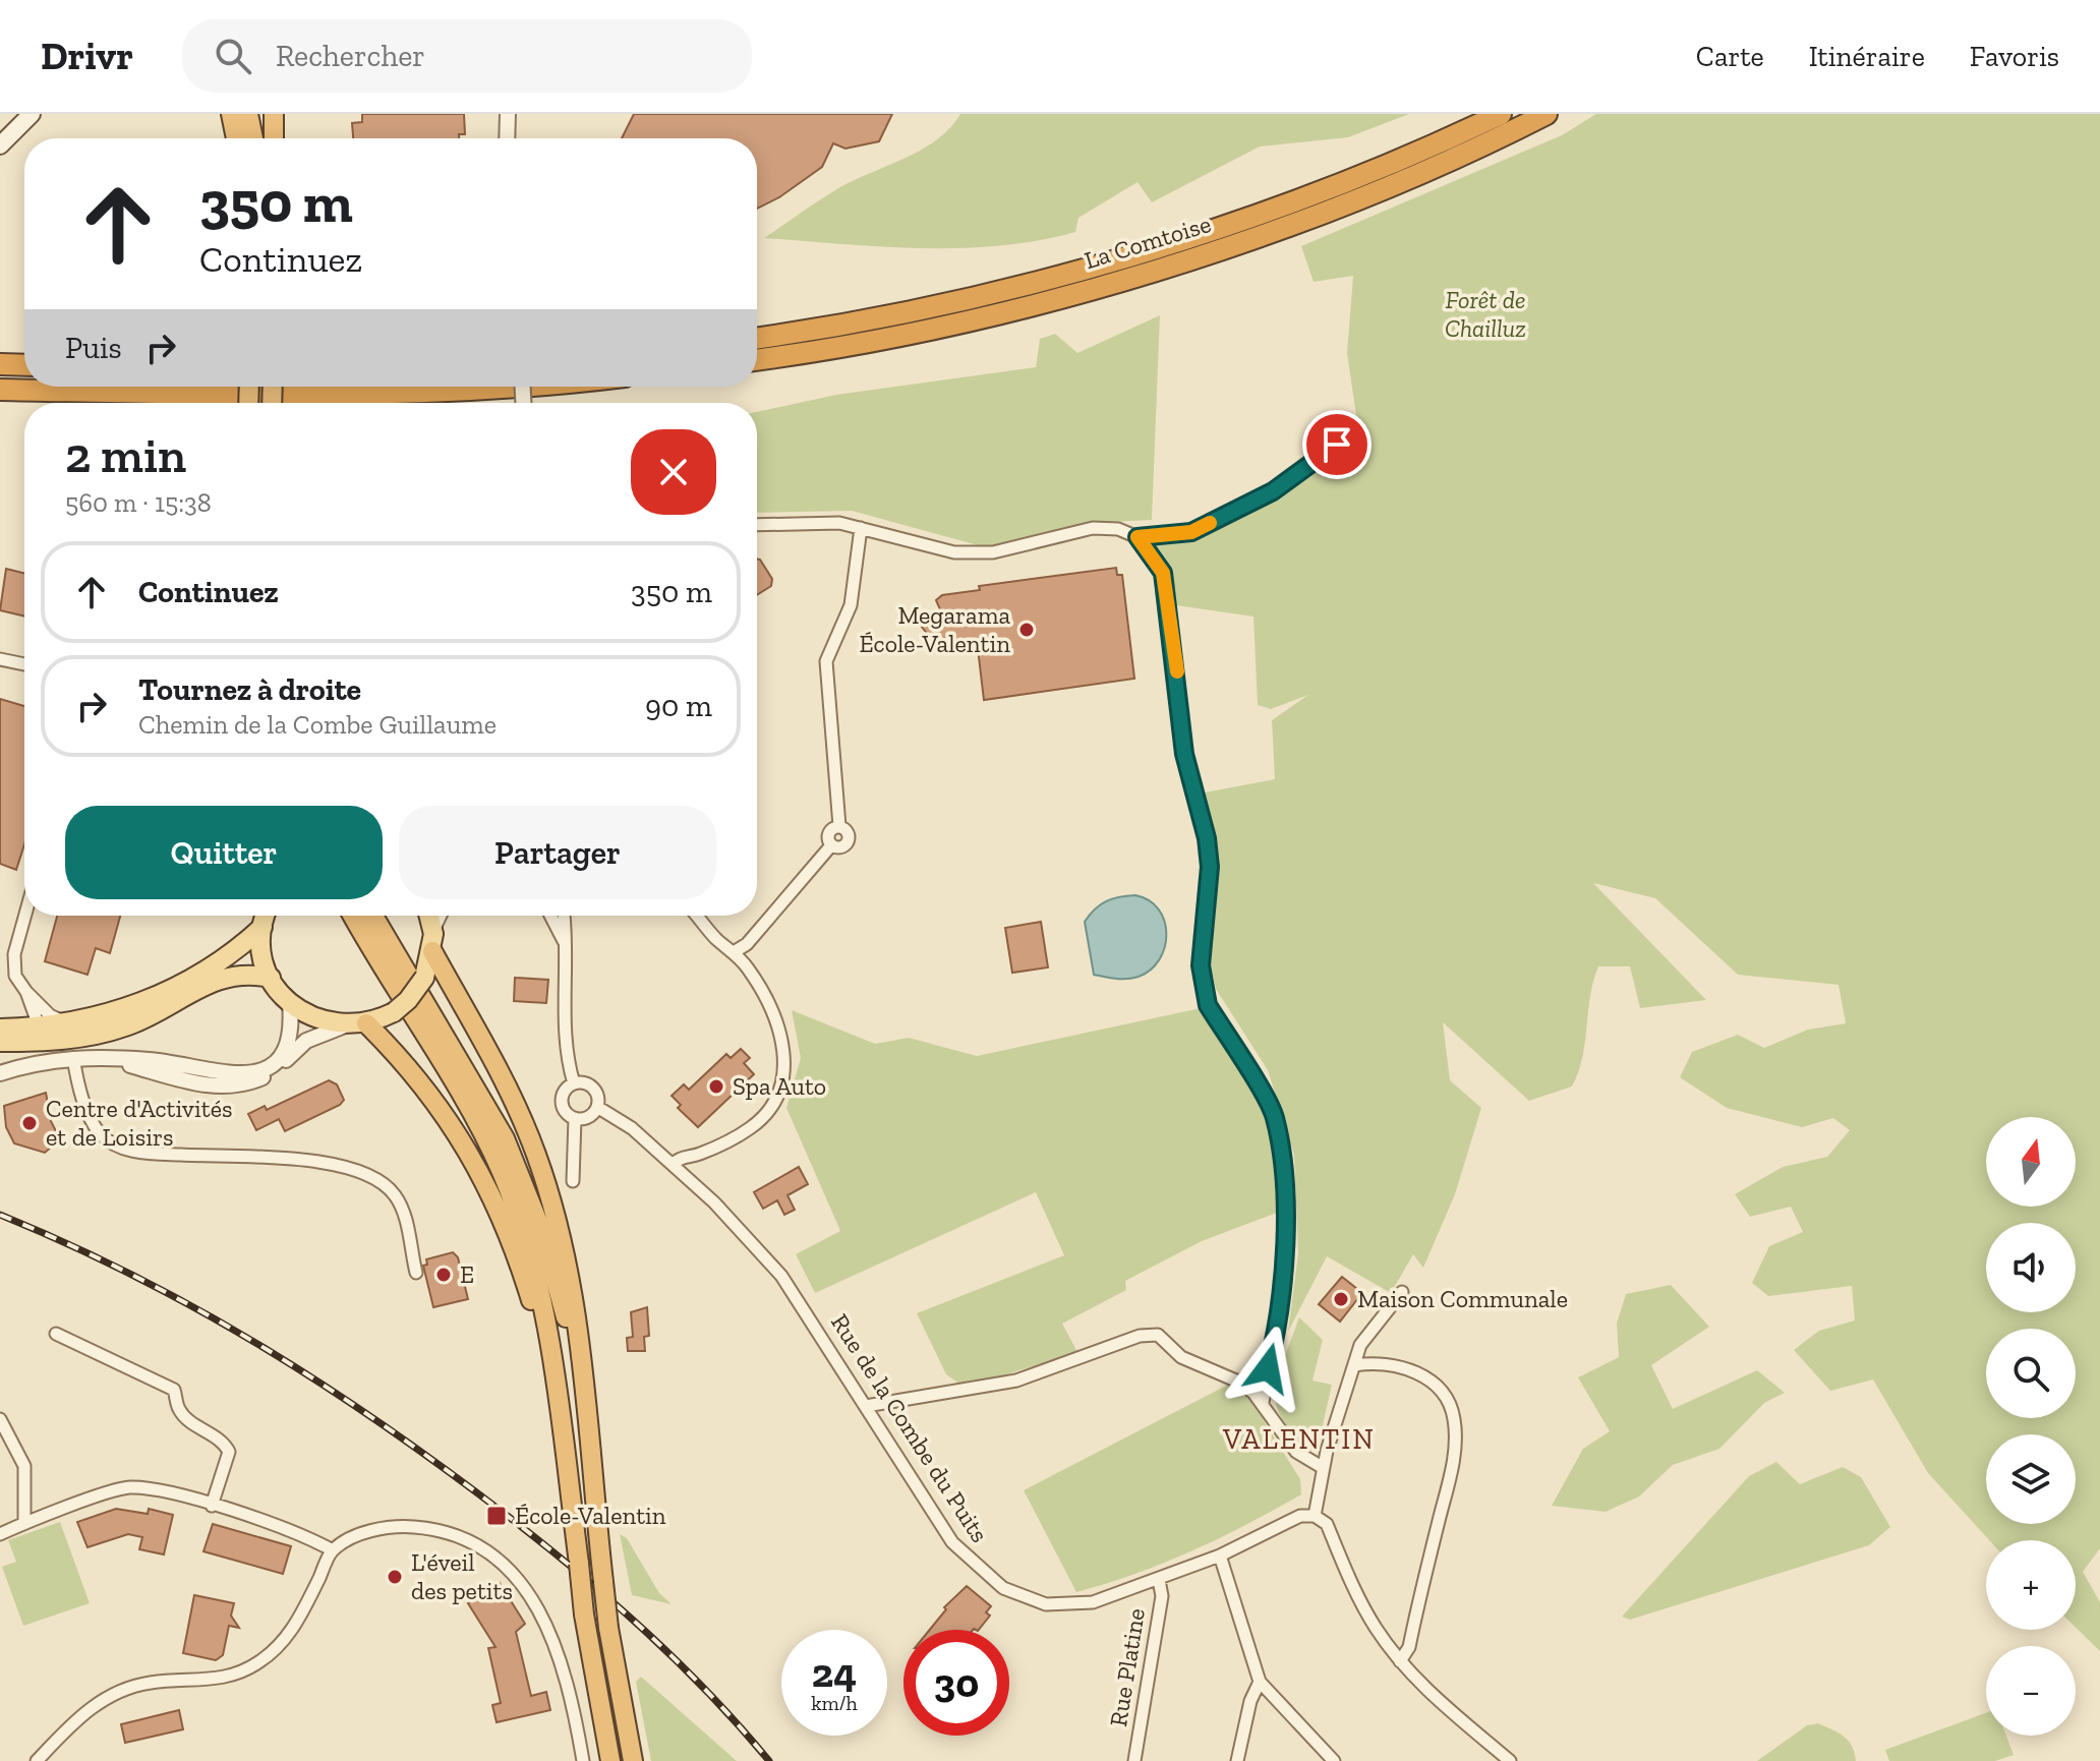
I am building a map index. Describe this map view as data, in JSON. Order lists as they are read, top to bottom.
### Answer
{
  "streets": {
    "highway": ["La Comtoise"],
    "street": ["Rue de la Combe du Puits", "Rue Platine"]
  },
  "crossings": [
    ["Rue de la Combe du Puits", "Rue Platine"]
  ],
  "districts": ["VALENTIN"],
  "parks": ["Forêt de Chailluz"],
  "places": {
    "other": [
      "Megarama École-Valentin",
      "Spa Auto",
      "Centre d'Activités et de Loisirs",
      "E",
      "Maison Communale",
      "L'éveil des petits"
    ],
    "transit": ["École-Valentin"]
  },
  "north": "top",
  "page": {
    "header": "Drivr",
    "search": "Rechercher",
    "nav": ["Carte", "Itinéraire", "Favoris"],
    "turn": ["350 m", "Continuez"],
    "then": "Puis",
    "heading": ["2 min", "560 m · 15:38"],
    "list": [
      {
        "name": "Continuez",
        "value": "350 m"
      },
      {
        "name": "Tournez à droite",
        "note": "Chemin de la Combe Guillaume",
        "value": "90 m"
      }
    ],
    "buttons": ["Quitter", "Partager"],
    "map_buttons": ["+", "−"],
    "speed": "24 km/h",
    "limit": "30"
  }
}
